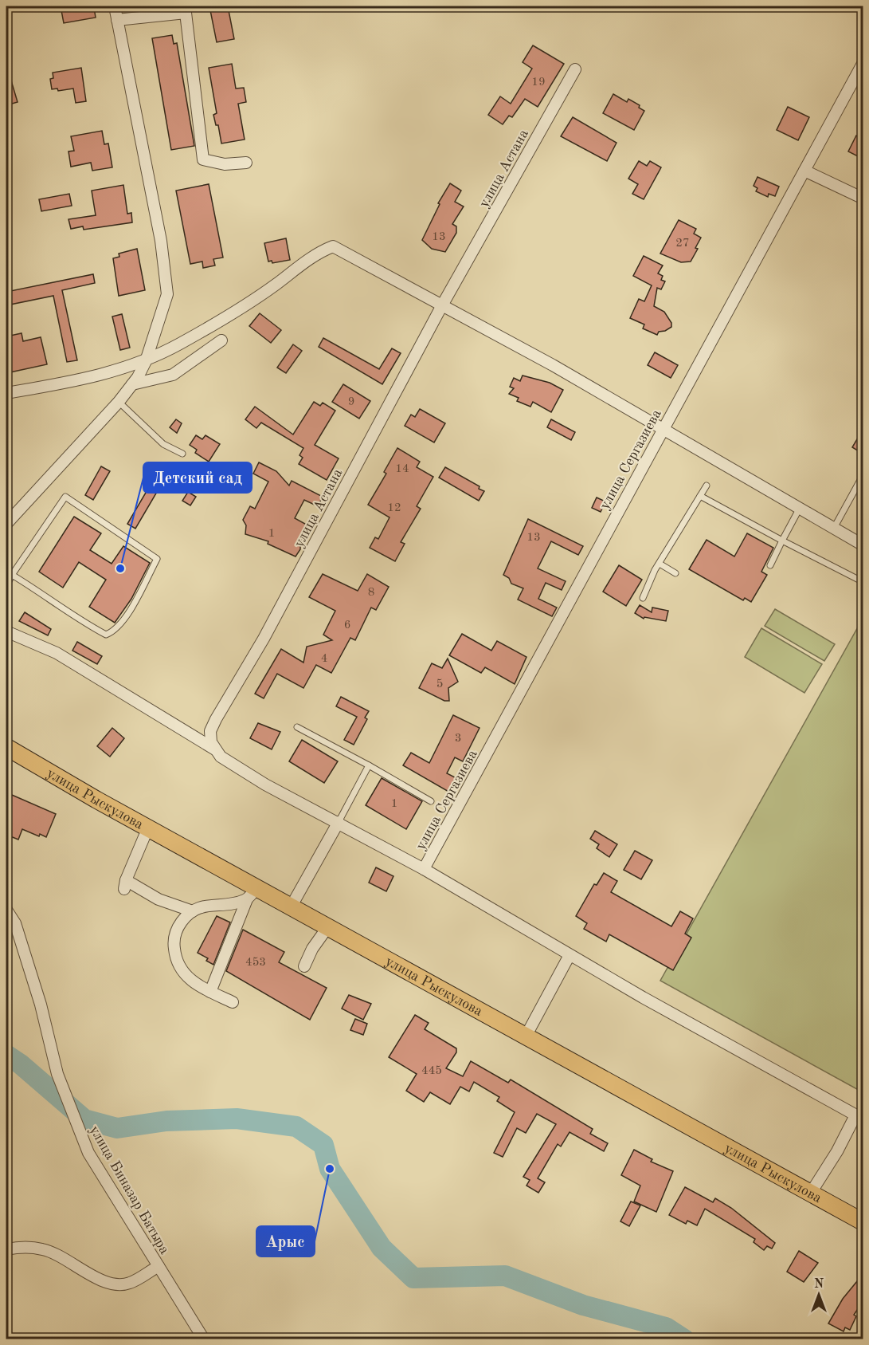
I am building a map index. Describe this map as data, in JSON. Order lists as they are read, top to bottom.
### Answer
{
  "streets": {
    "main road": ["улица Рыскулова"],
    "street": ["улица Астана", "улица Сергазиева", "улица Биназар Батыра"]
  },
  "places": ["Детский сад", "Арыс"],
  "house_numbers": [
    "19",
    "13",
    "27",
    "9",
    "14",
    "12",
    "1",
    "13",
    "8",
    "6",
    "4",
    "5",
    "3",
    "1",
    "453",
    "445"
  ],
  "north": "top"
}
